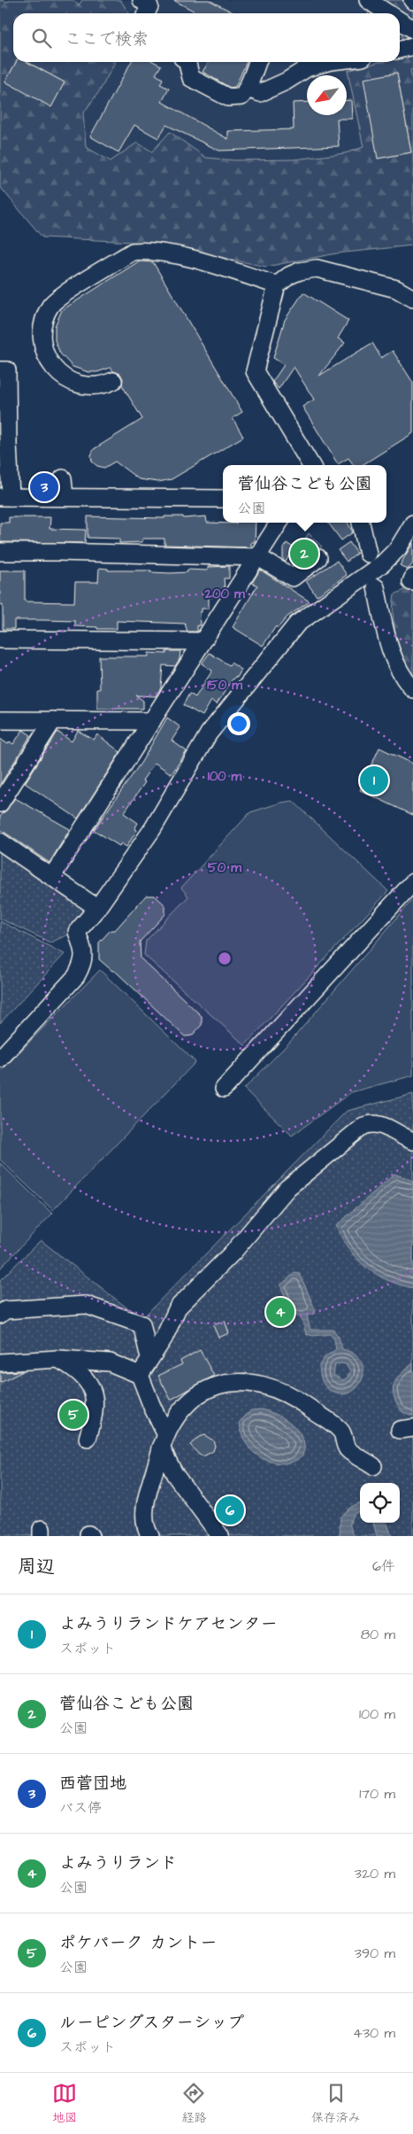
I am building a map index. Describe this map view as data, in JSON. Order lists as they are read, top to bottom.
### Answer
{
  "north": "bottom left",
  "page": {
    "search": "ここで検索",
    "popup": ["菅仙谷こども公園", "公園"],
    "pins": [
      "3",
      "2",
      "1",
      "4",
      "5",
      "6"
    ],
    "heading": ["周辺", "6件"],
    "list": [
      {
        "mark": "1",
        "name": "よみうりランドケアセンター",
        "note": "スポット",
        "value": "80 m"
      },
      {
        "mark": "2",
        "name": "菅仙谷こども公園",
        "note": "公園",
        "value": "100 m"
      },
      {
        "mark": "3",
        "name": "西菅団地",
        "note": "バス停",
        "value": "170 m"
      },
      {
        "mark": "4",
        "name": "よみうりランド",
        "note": "公園",
        "value": "320 m"
      },
      {
        "mark": "5",
        "name": "ポケパーク カントー",
        "note": "公園",
        "value": "390 m"
      },
      {
        "mark": "6",
        "name": "ルーピングスターシップ",
        "note": "スポット",
        "value": "430 m"
      }
    ],
    "nav": ["地図", "経路", "保存済み"]
  },
  "rings": [
    "200 m",
    "150 m",
    "100 m",
    "50 m"
  ]
}
